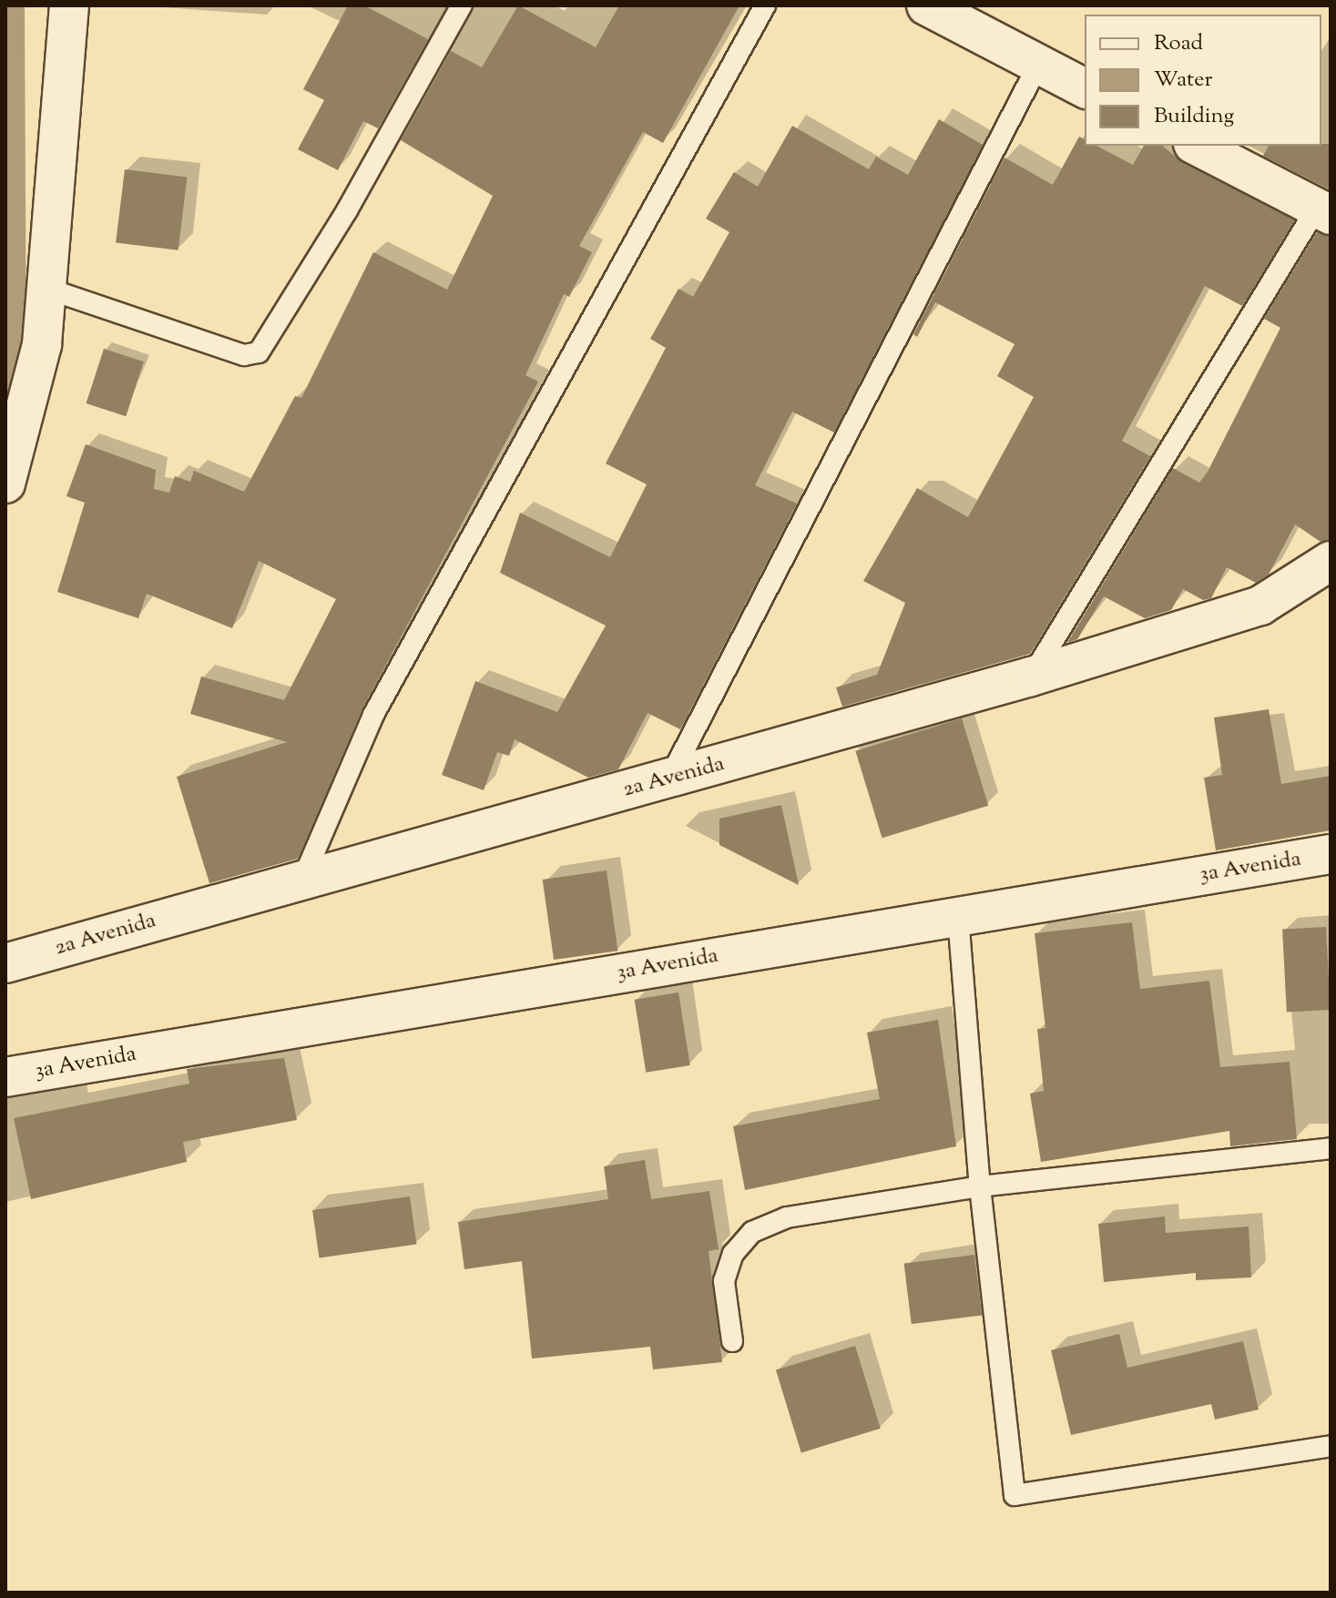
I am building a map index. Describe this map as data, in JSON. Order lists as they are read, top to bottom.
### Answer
{
  "streets": {
    "street": ["2a Avenida", "3a Avenida"]
  },
  "legend": ["Road", "Water", "Building"]
}
